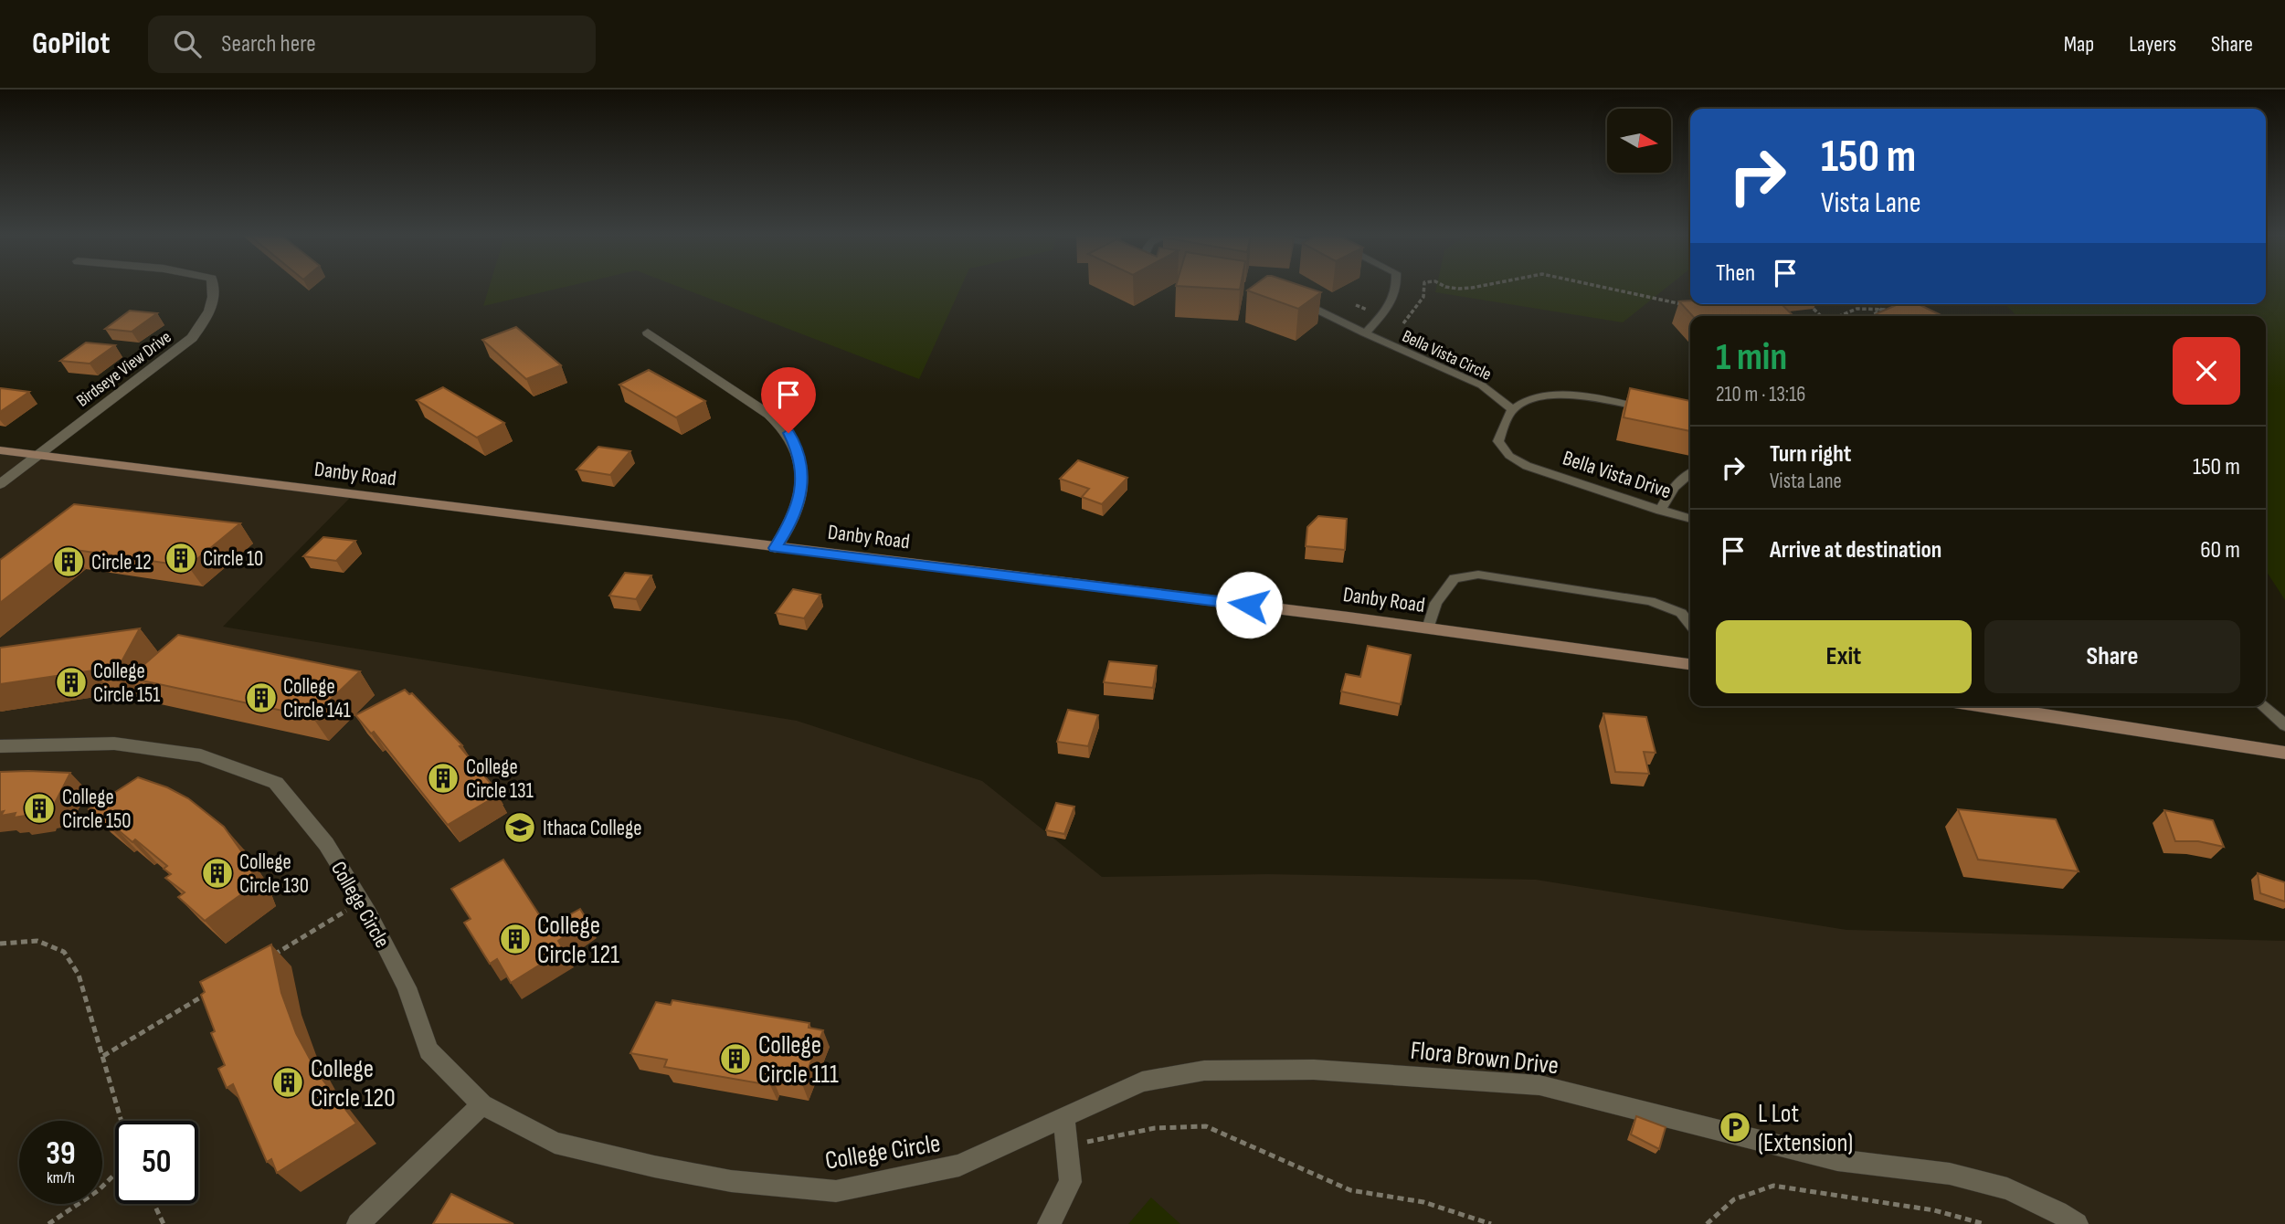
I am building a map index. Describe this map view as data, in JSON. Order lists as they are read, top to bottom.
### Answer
{
  "streets": {
    "main road": ["Danby Road"],
    "street": ["Birdseye View Drive", "College Circle", "Flora Brown Drive"],
    "lane": ["Bella Vista Circle", "Bella Vista Drive"]
  },
  "crossings": [
    ["Bella Vista Circle", "Bella Vista Drive"],
    ["Birdseye View Drive", "Danby Road"],
    ["College Circle", "Flora Brown Drive"]
  ],
  "places": {
    "building": [
      "Circle 10",
      "Circle 12",
      "College Circle 151",
      "College Circle 141",
      "College Circle 131",
      "College Circle 150",
      "College Circle 130",
      "College Circle 121",
      "College Circle 111",
      "College Circle 120"
    ],
    "school or university": ["Ithaca College"],
    "parking": ["L Lot (Extension)"]
  },
  "north": "right",
  "page": {
    "header": "GoPilot",
    "search": "Search here",
    "nav": ["Map", "Layers", "Share"],
    "turn": ["150 m", "Vista Lane"],
    "then": "Then",
    "heading": ["1 min", "210 m · 13:16"],
    "list": [
      {
        "name": "Turn right",
        "note": "Vista Lane",
        "value": "150 m"
      },
      {
        "name": "Arrive at destination",
        "value": "60 m"
      }
    ],
    "buttons": ["Exit", "Share"],
    "speed": "39 km/h",
    "limit": "50"
  }
}
